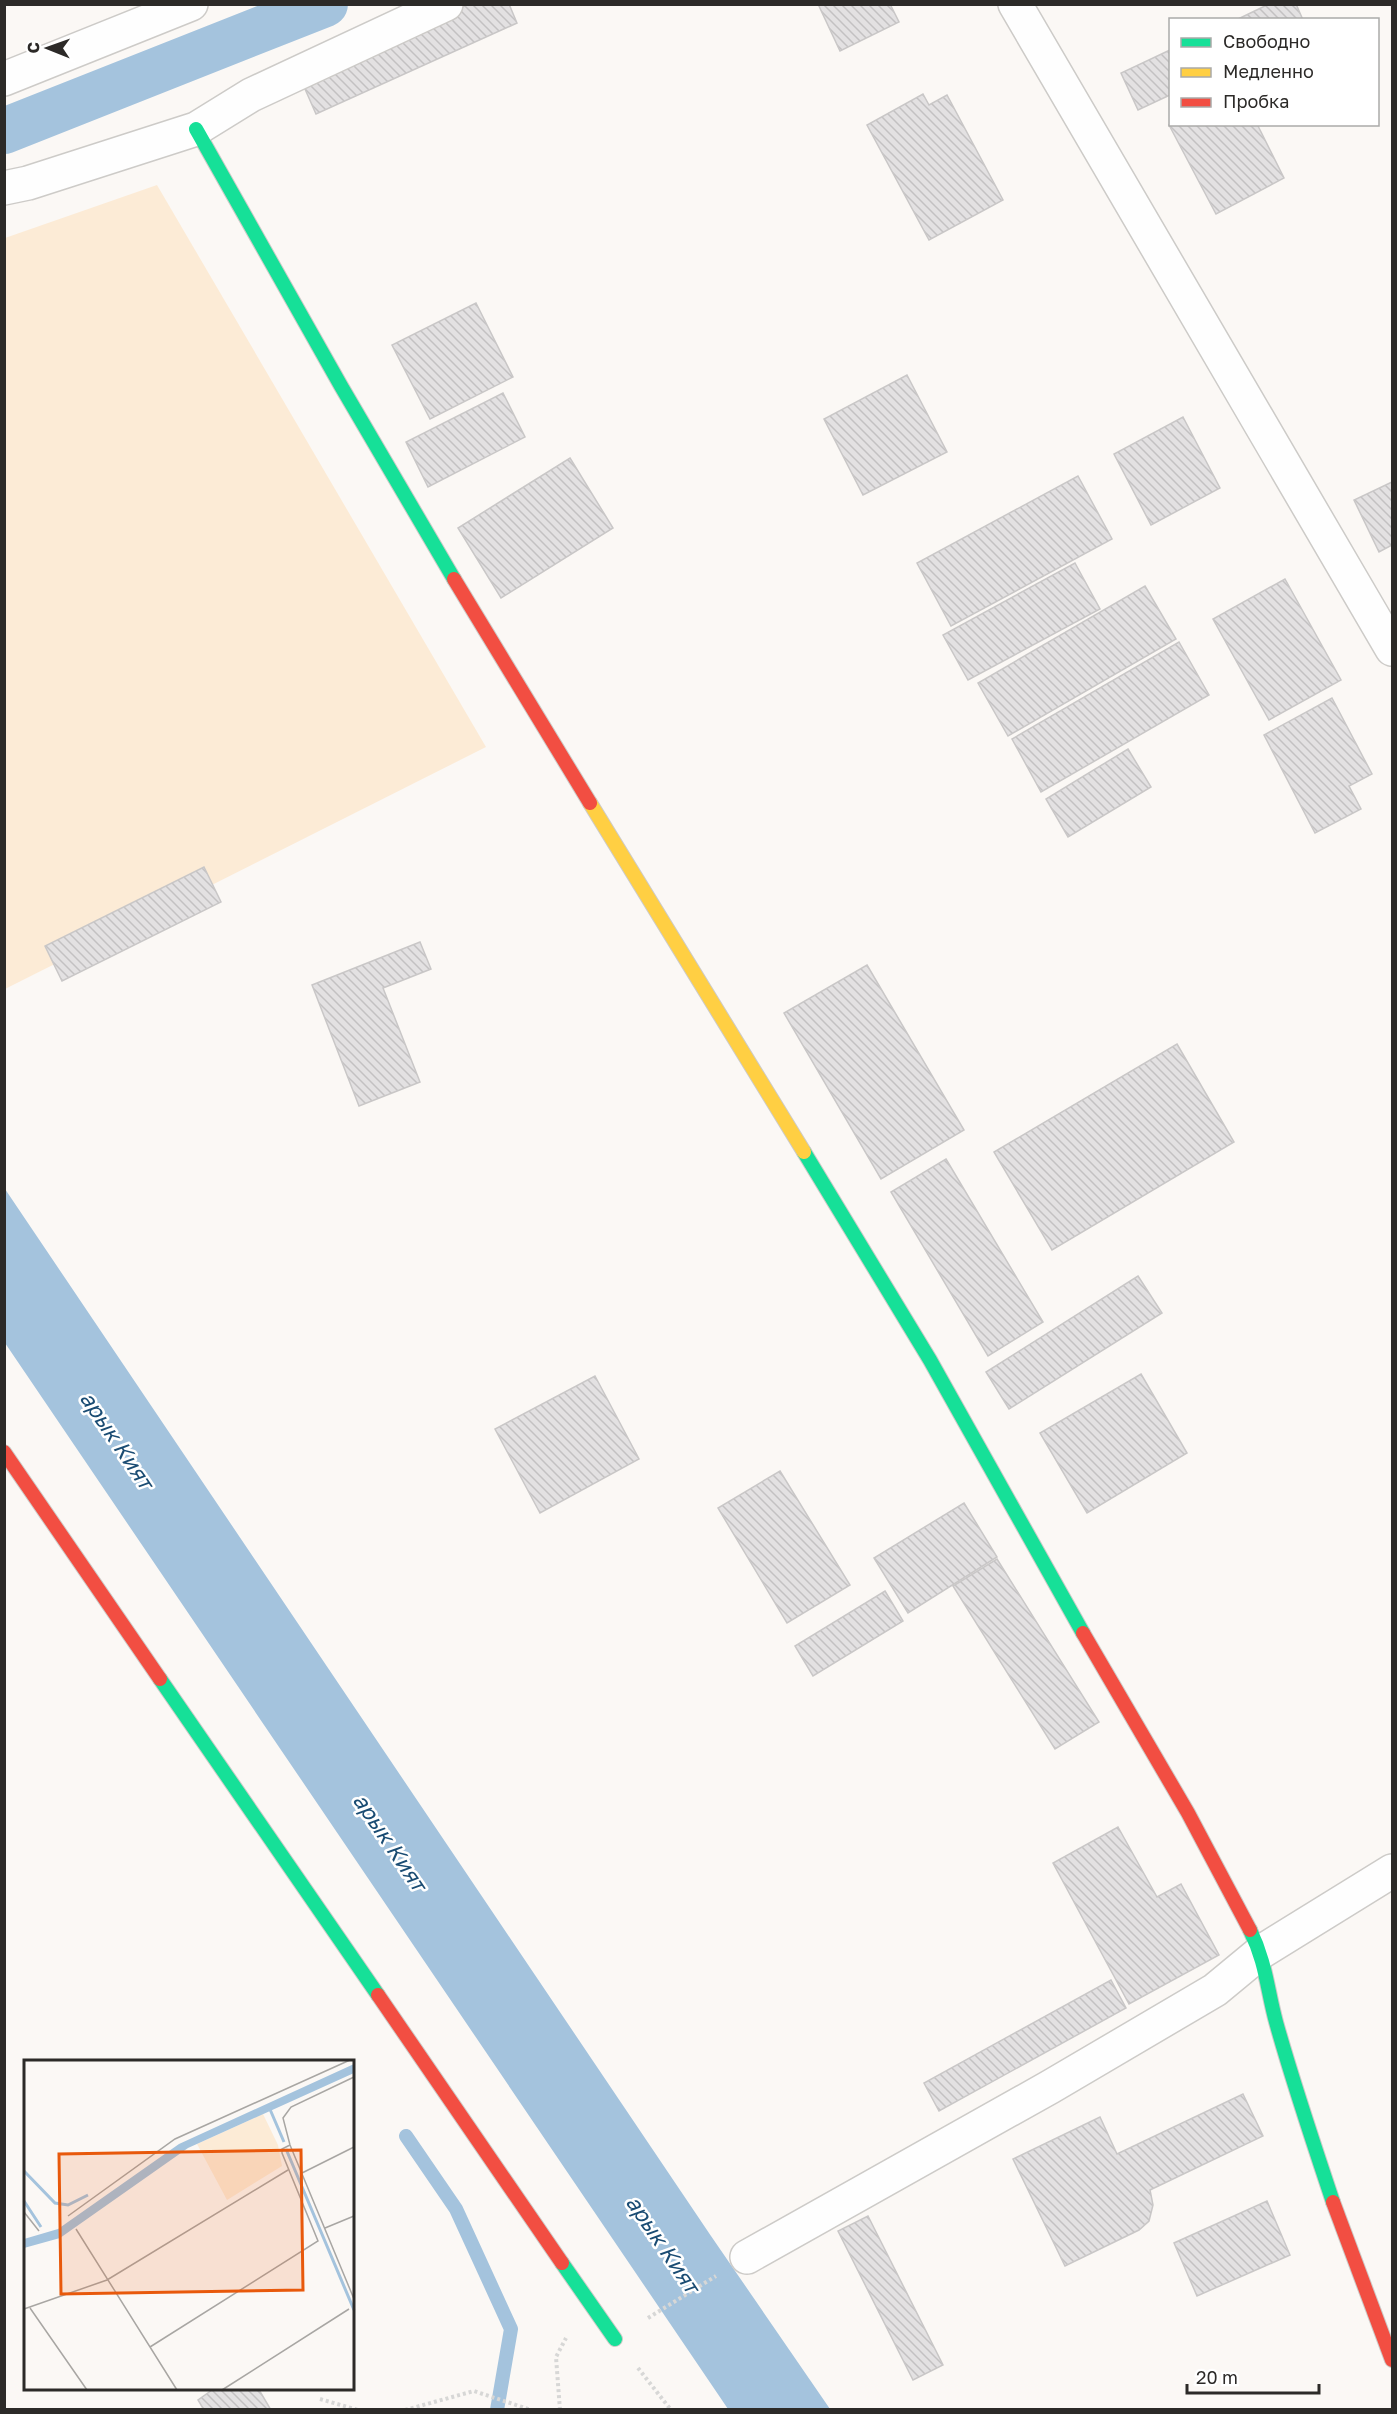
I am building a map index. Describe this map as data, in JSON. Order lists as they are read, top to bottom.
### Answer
{
  "water": ["арык Кият"],
  "legend": ["Свободно", "Медленно", "Пробка"],
  "scale_bar": "20 m",
  "north": "left"
}
